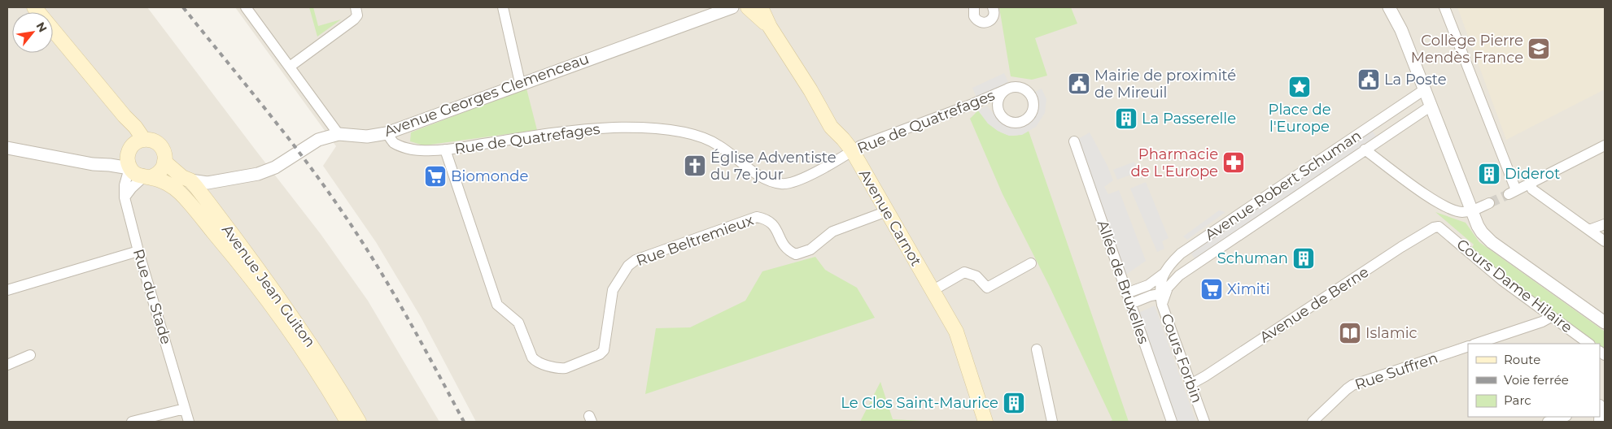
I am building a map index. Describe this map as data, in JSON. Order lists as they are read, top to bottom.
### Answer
{
  "streets": {
    "main road": ["Avenue Carnot", "Avenue Jean Guiton"],
    "street": [
      "Avenue Georges Clemenceau",
      "Rue de Quatrefages",
      "Avenue Robert Schuman",
      "Rue Beltremieux",
      "Allée de Bruxelles",
      "Cours Dame Hilaire",
      "Rue du Stade",
      "Avenue de Berne",
      "Cours Forbin",
      "Rue Suffren"
    ]
  },
  "crossings": [
    ["Avenue Georges Clemenceau", "Rue de Quatrefages"],
    ["Avenue Georges Clemenceau", "Avenue Jean Guiton"],
    ["Rue de Quatrefages", "Avenue Carnot"],
    ["Rue de Quatrefages", "Rue Beltremieux"],
    ["Avenue Robert Schuman", "Cours Dame Hilaire"],
    ["Avenue Robert Schuman", "Cours Forbin"],
    ["Avenue Carnot", "Rue Beltremieux"],
    ["Cours Dame Hilaire", "Avenue de Berne"],
    ["Avenue de Berne", "Cours Forbin"]
  ],
  "places": {
    "school or university": ["Collège Pierre Mendès France"],
    "public building": ["La Poste", "Mairie de proximité de Mireuil"],
    "place": ["Place de l'Europe"],
    "building": [
      "La Passerelle",
      "Diderot",
      "Schuman",
      "Le Clos Saint-Maurice"
    ],
    "pharmacy": ["Pharmacie de L'Europe"],
    "church": ["Église Adventiste du 7e jour"],
    "supermarket": ["Biomonde", "Ximiti"],
    "library": ["Islamic"]
  },
  "legend": ["Route", "Voie ferrée", "Parc"],
  "north": "top right"
}
